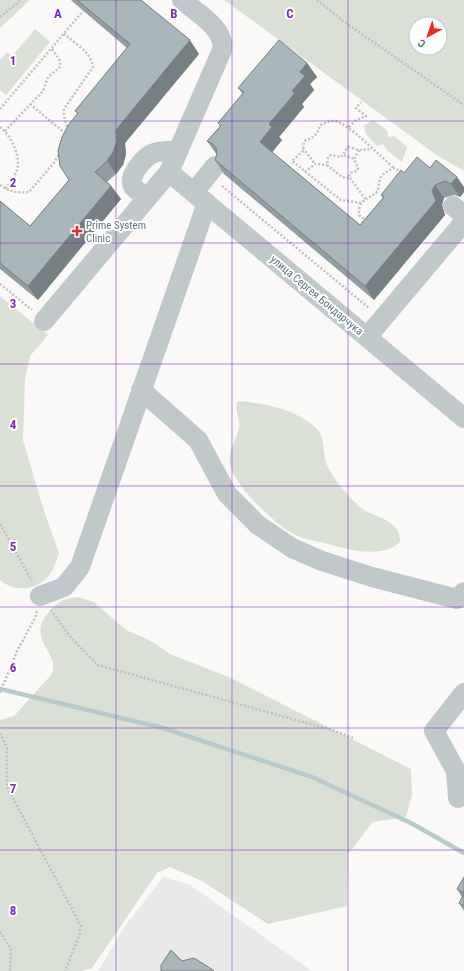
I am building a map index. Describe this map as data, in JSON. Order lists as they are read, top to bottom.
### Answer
{
  "streets": {
    "street": ["улица Сергея Бондарчука"]
  },
  "places": {
    "health": ["Prime System Clinic"]
  },
  "north": "bottom left",
  "grid": {
    "columns": ["A", "B", "C"],
    "rows": [
      "1",
      "2",
      "3",
      "4",
      "5",
      "6",
      "7",
      "8"
    ]
  }
}
